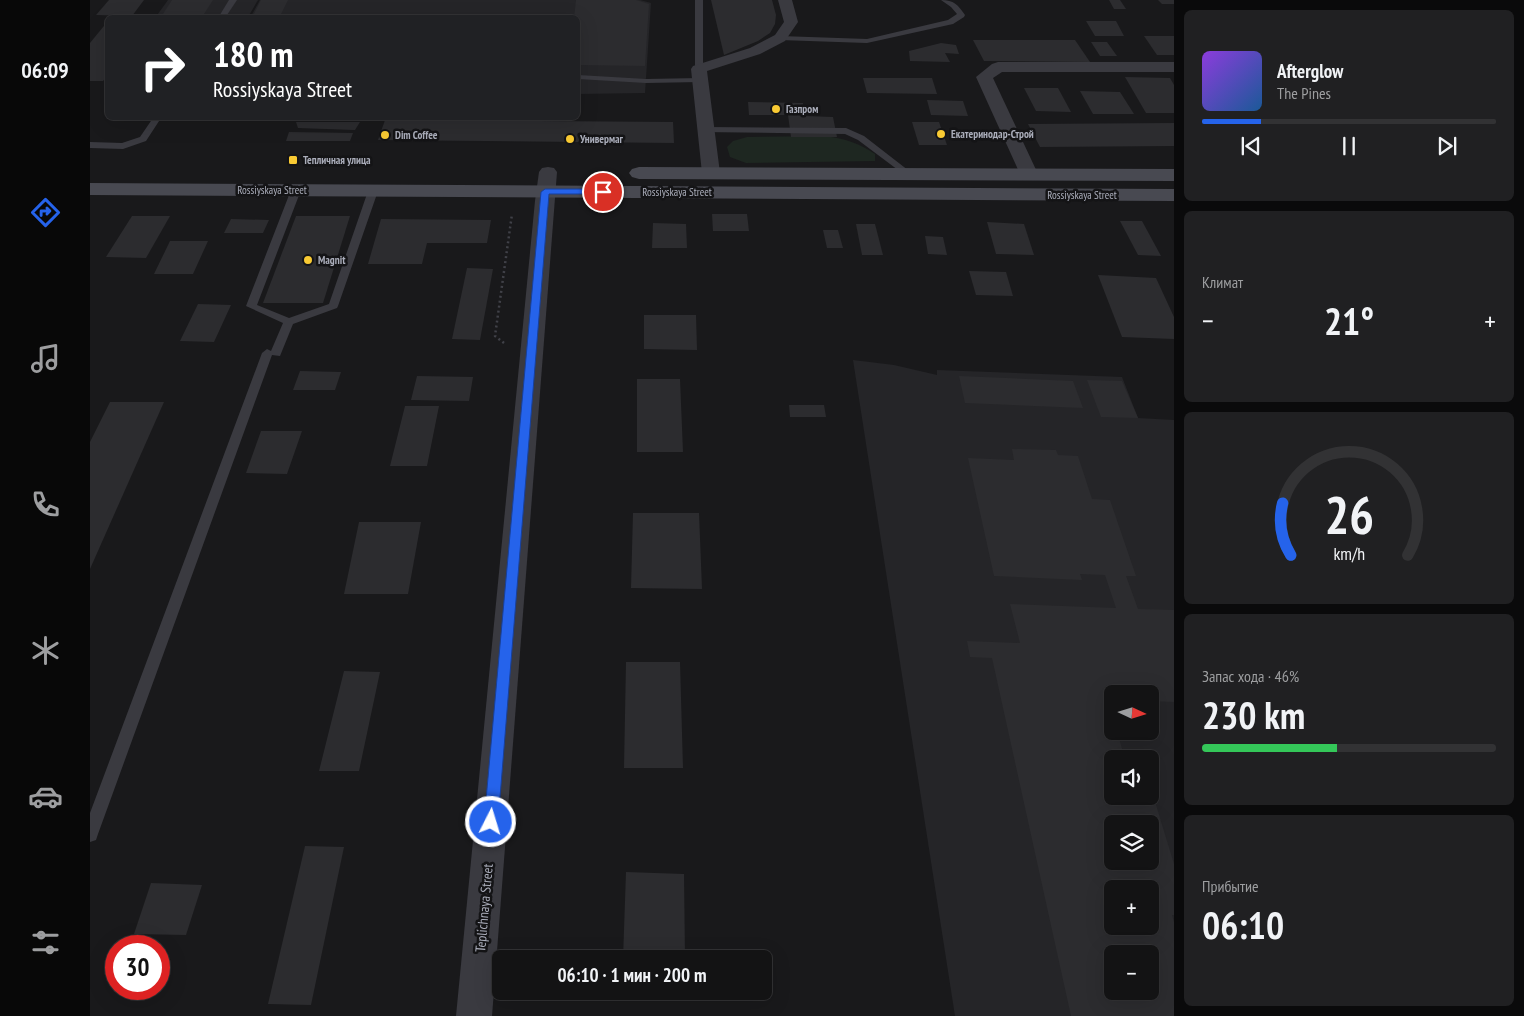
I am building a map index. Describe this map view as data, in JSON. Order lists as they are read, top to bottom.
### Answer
{
  "streets": {
    "main road": ["Rossiyskaya Street"],
    "street": ["Teplichnaya Street"]
  },
  "crossings": [
    ["Rossiyskaya Street", "Teplichnaya Street"]
  ],
  "places": {
    "other": [
      "Газпром",
      "Екатеринодар-Строй",
      "Dim Coffee",
      "Универмаг",
      "Magnit"
    ],
    "transit": ["Тепличная улица"]
  },
  "north": "right",
  "page": {
    "tabs": "06:09",
    "turn": ["180 m", "Rossiyskaya Street"],
    "song": ["Afterglow", "The Pines"],
    "tile": [
      "Климат",
      ["Запас хода · 46%", "230 km"],
      ["Прибытие", "06:10"]
    ],
    "heat": ["−", "21°", "+"],
    "map_buttons": ["+", "−"],
    "limit": "30",
    "trip": "06:10 · 1 мин · 200 m",
    "gauge": ["26", "km/h"]
  }
}
